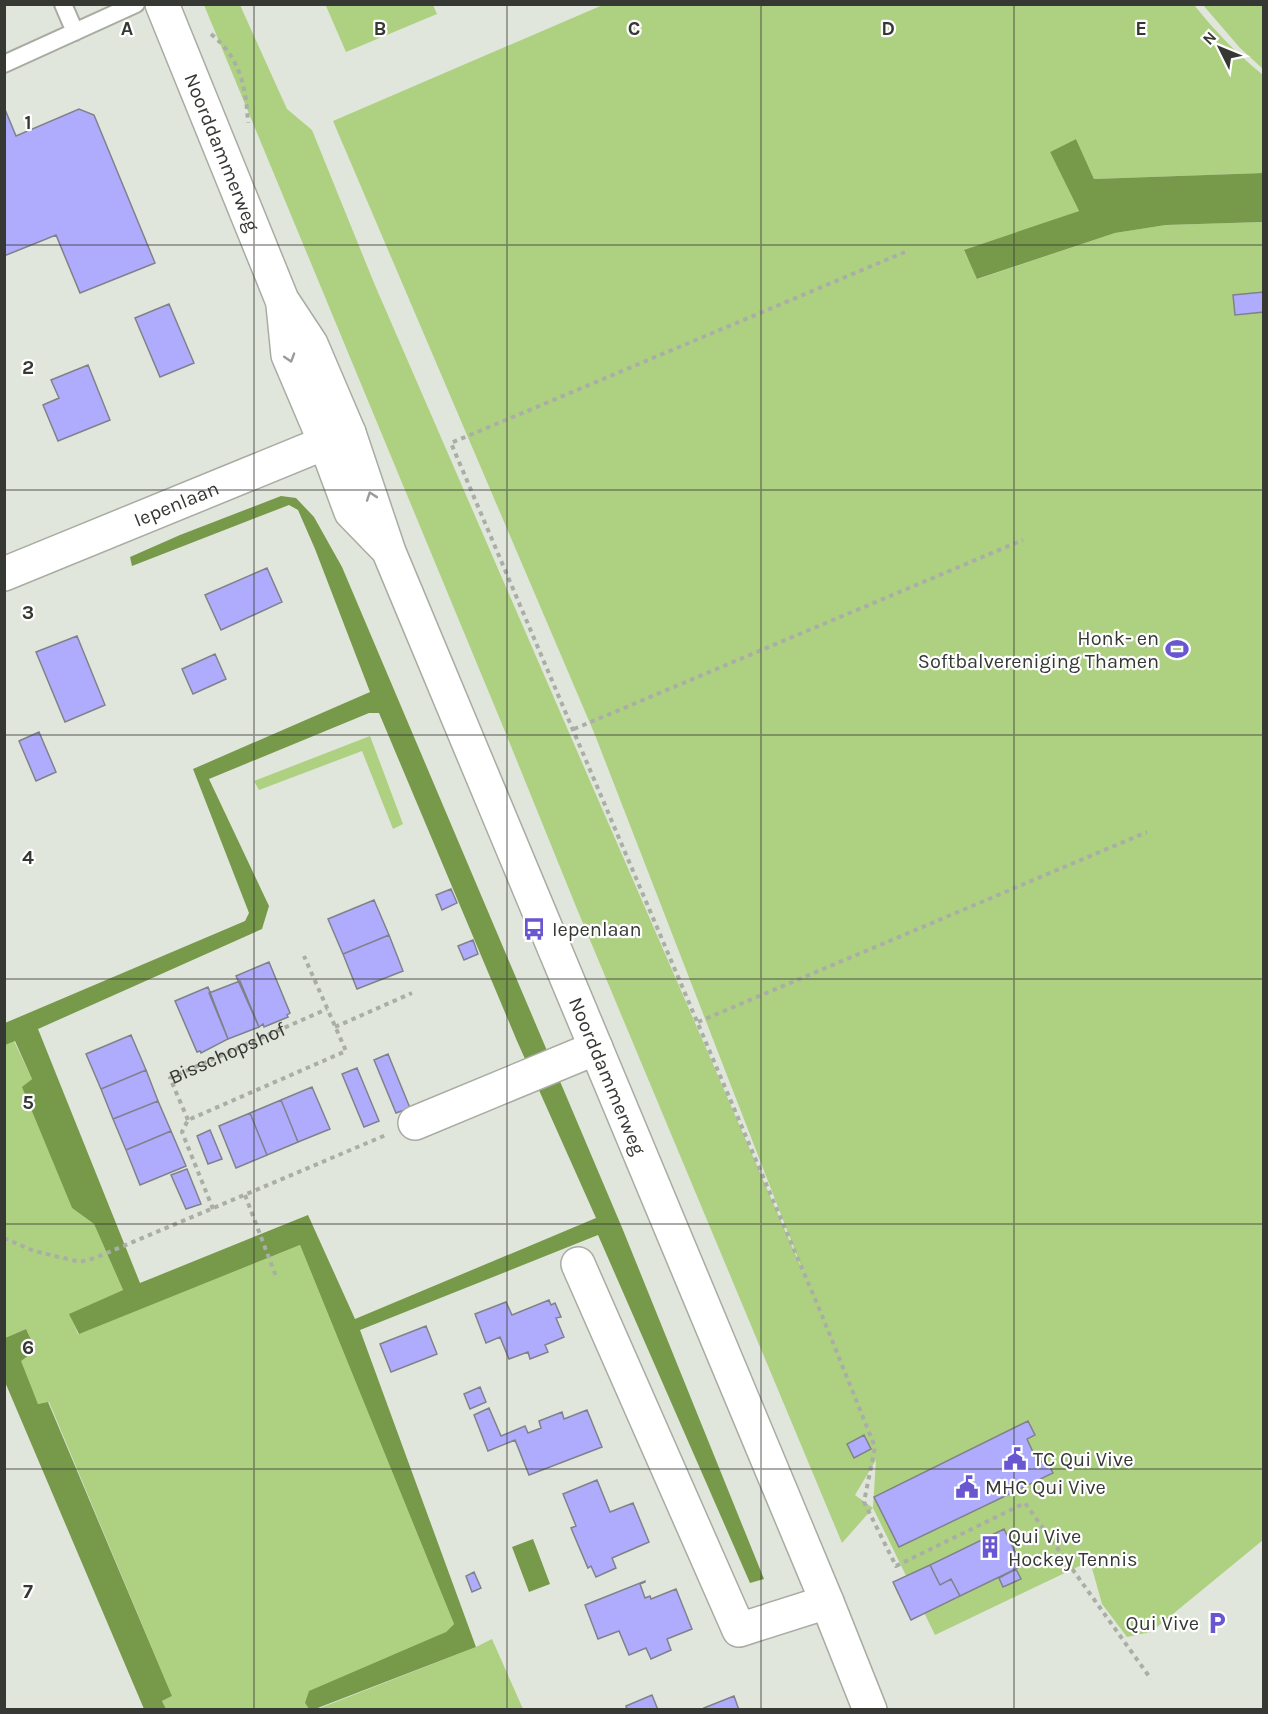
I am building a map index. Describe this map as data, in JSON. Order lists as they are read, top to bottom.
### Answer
{
  "streets": {
    "street": ["Noorddammerweg", "Iepenlaan"],
    "path": ["Bisschopshof"]
  },
  "crossings": [
    ["Noorddammerweg", "Iepenlaan"]
  ],
  "places": {
    "sports": ["Honk- en Softbalvereniging Thamen"],
    "bus stop": ["Iepenlaan"],
    "public building": ["TC Qui Vive", "MHC Qui Vive"],
    "building": ["Qui Vive Hockey Tennis"],
    "parking": ["Qui Vive"]
  },
  "north": "top left",
  "grid": {
    "columns": [
      "A",
      "B",
      "C",
      "D",
      "E"
    ],
    "rows": [
      "1",
      "2",
      "3",
      "4",
      "5",
      "6",
      "7"
    ]
  }
}
